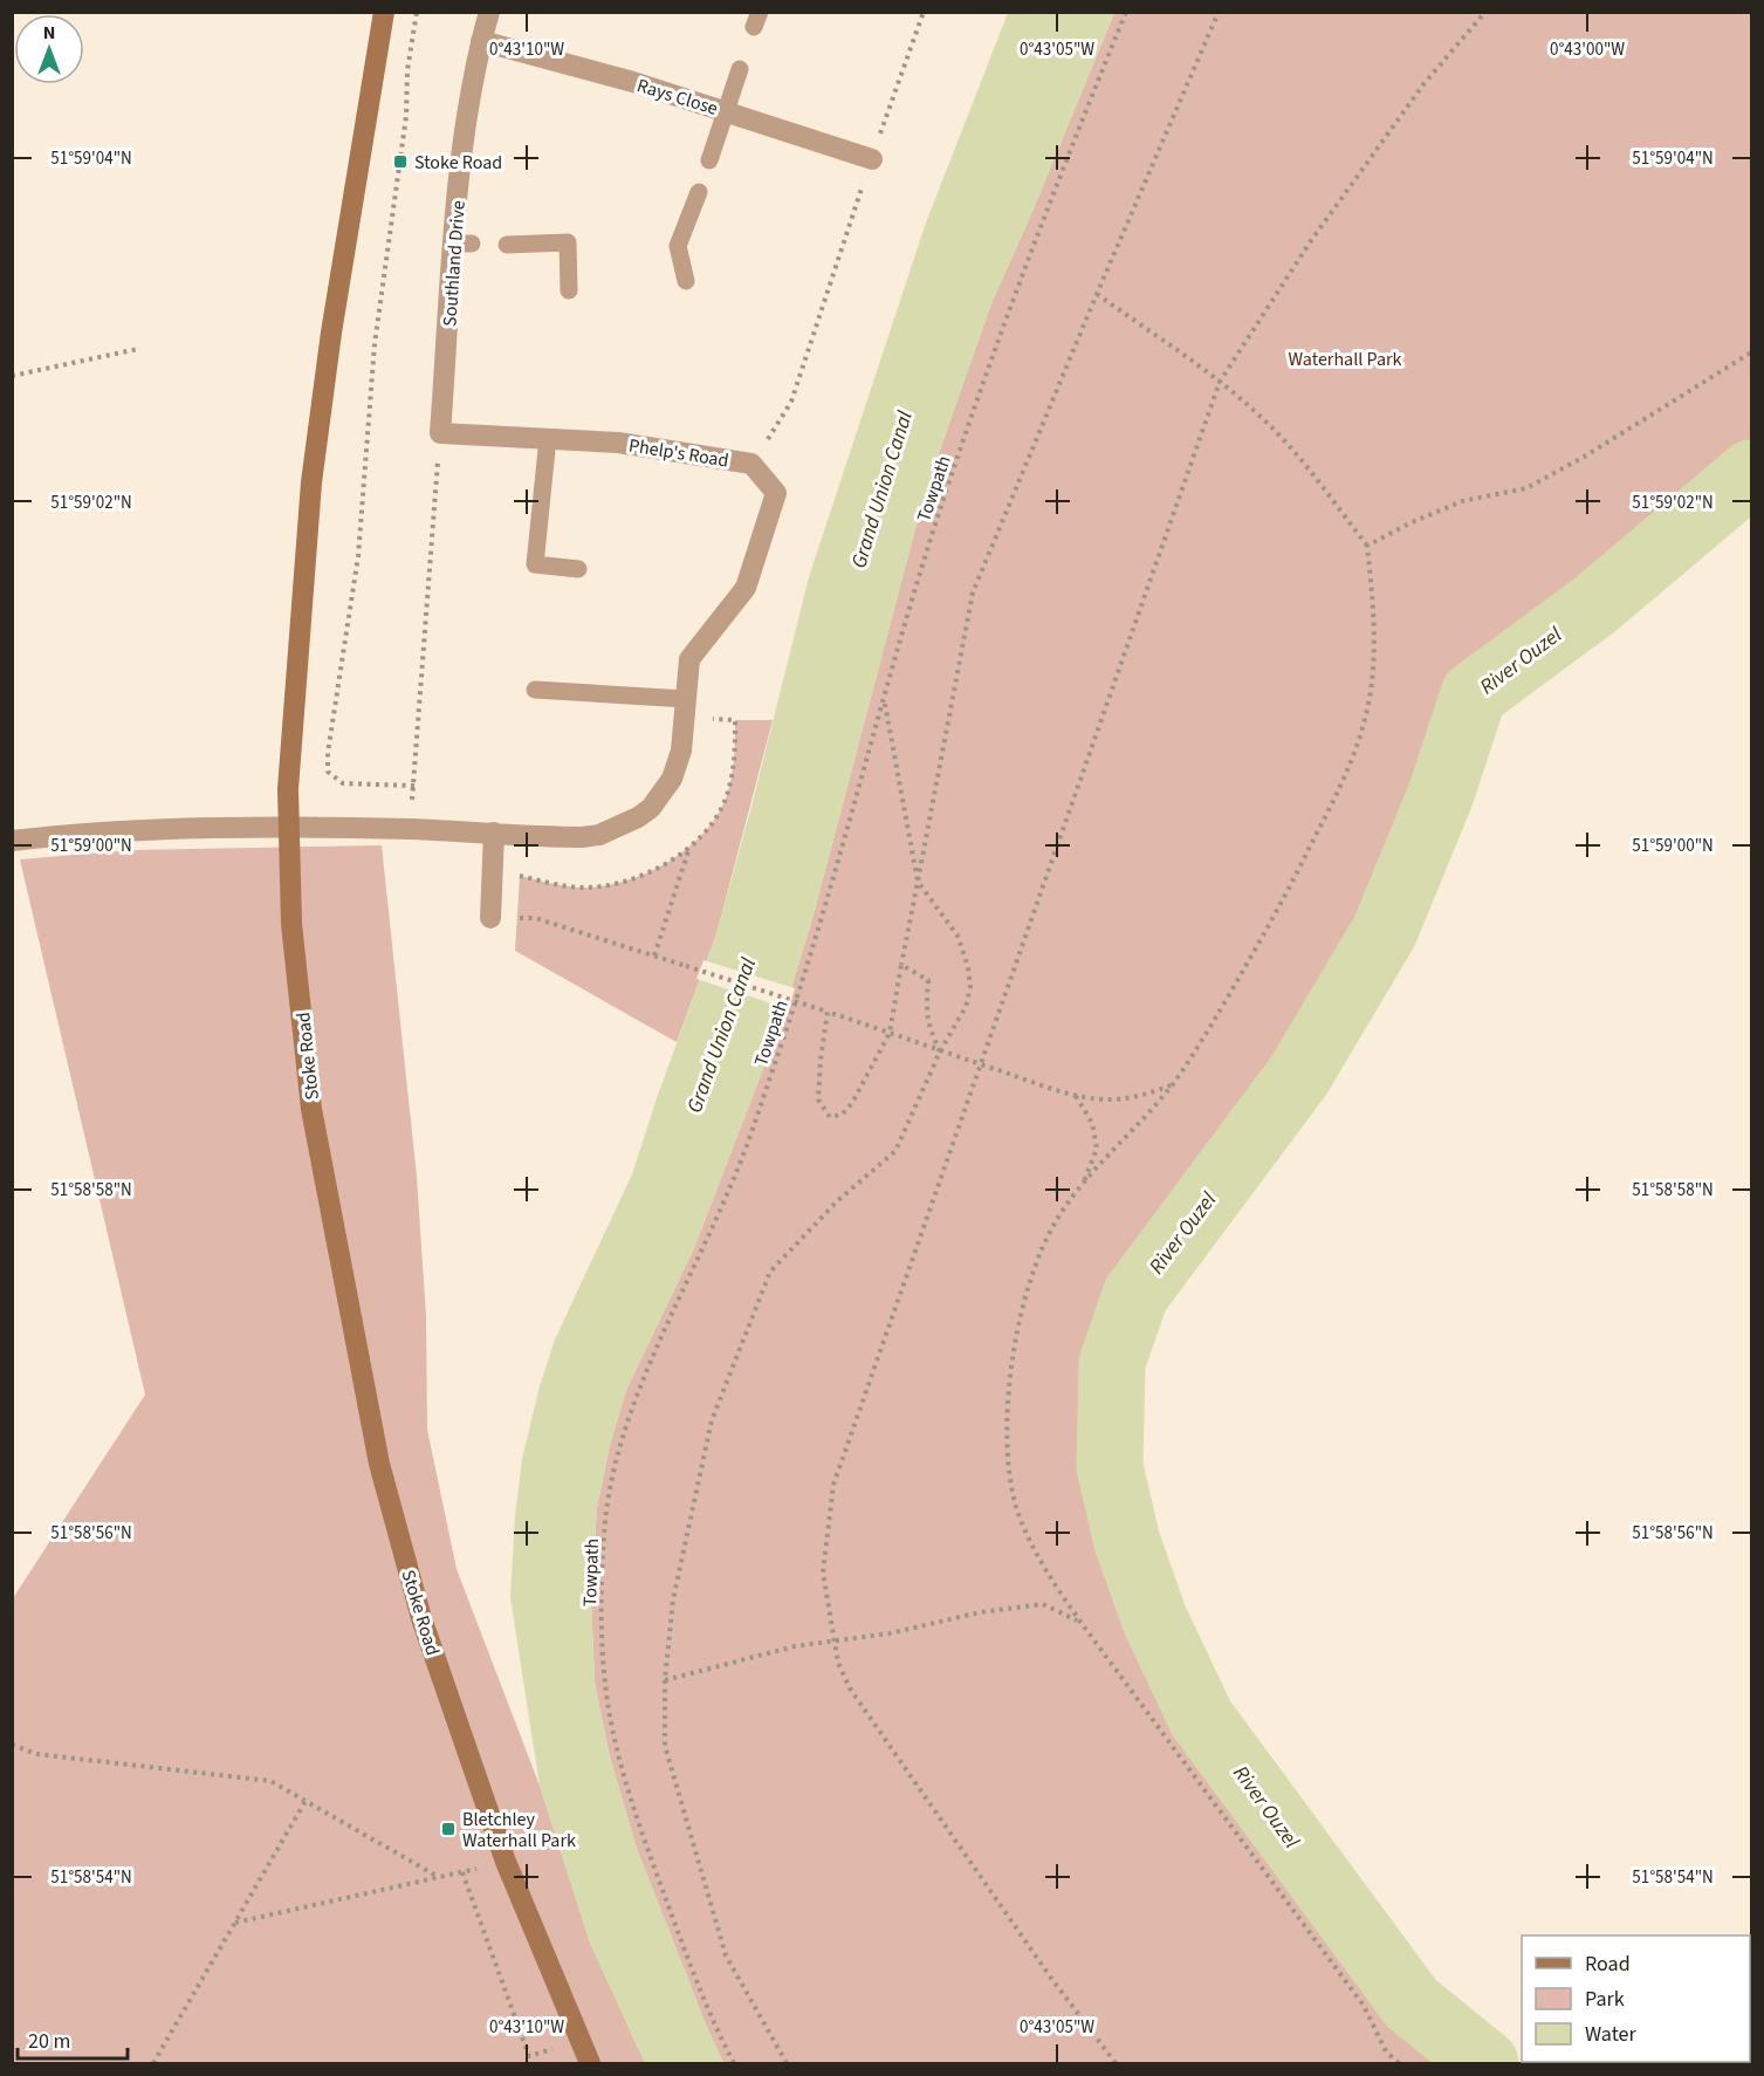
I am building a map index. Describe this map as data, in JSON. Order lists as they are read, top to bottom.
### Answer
{
  "streets": {
    "street": [
      "Rays Close",
      "Southland Drive",
      "Phelp's Road",
      "Stoke Road"
    ],
    "path": ["Towpath"]
  },
  "crossings": [
    ["Rays Close", "Southland Drive"],
    ["Southland Drive", "Phelp's Road"],
    ["Phelp's Road", "Stoke Road"]
  ],
  "water": ["Grand Union Canal", "River Ouzel"],
  "parks": ["Waterhall Park"],
  "places": {
    "transit": ["Stoke Road", "Bletchley Waterhall Park"]
  },
  "legend": ["Road", "Park", "Water"],
  "scale_bar": "20 m",
  "north": "top",
  "coordinates": [
    "0°43'10\"W",
    "0°43'05\"W",
    "0°43'00\"W",
    "51°59'04\"N",
    "51°59'02\"N",
    "51°59'00\"N",
    "51°58'58\"N",
    "51°58'56\"N",
    "51°58'54\"N"
  ]
}
